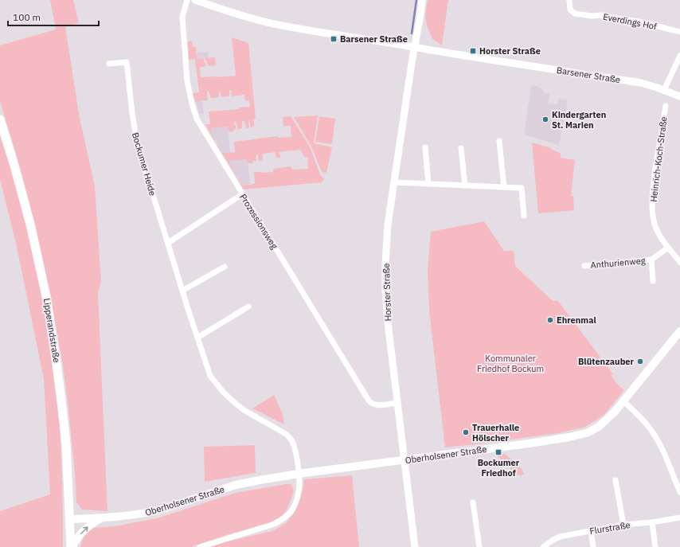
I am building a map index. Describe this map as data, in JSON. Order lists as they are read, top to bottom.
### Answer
{
  "streets": {
    "main road": ["Lipperandstraße", "Oberholsener Straße"],
    "street": [
      "Everdings Hof",
      "Barsener Straße",
      "Heinrich-Koch-Straße",
      "Bockumer Heide",
      "Prozessionsweg",
      "Anthurienweg",
      "Horster Straße",
      "Flurstraße"
    ]
  },
  "crossings": [
    ["Barsener Straße", "Horster Straße"],
    ["Heinrich-Koch-Straße", "Anthurienweg"],
    ["Bockumer Heide", "Oberholsener Straße"],
    ["Prozessionsweg", "Horster Straße"],
    ["Horster Straße", "Oberholsener Straße"],
    ["Lipperandstraße", "Oberholsener Straße"]
  ],
  "parks": ["Kommunaler Friedhof Bockum"],
  "places": {
    "transit": ["Barsener Straße", "Horster Straße", "Bockumer Friedhof"],
    "other": [
      "Kindergarten St. Marien",
      "Ehrenmal",
      "Blütenzauber",
      "Trauerhalle Hölscher"
    ]
  },
  "scale_bar": "100 m"
}
